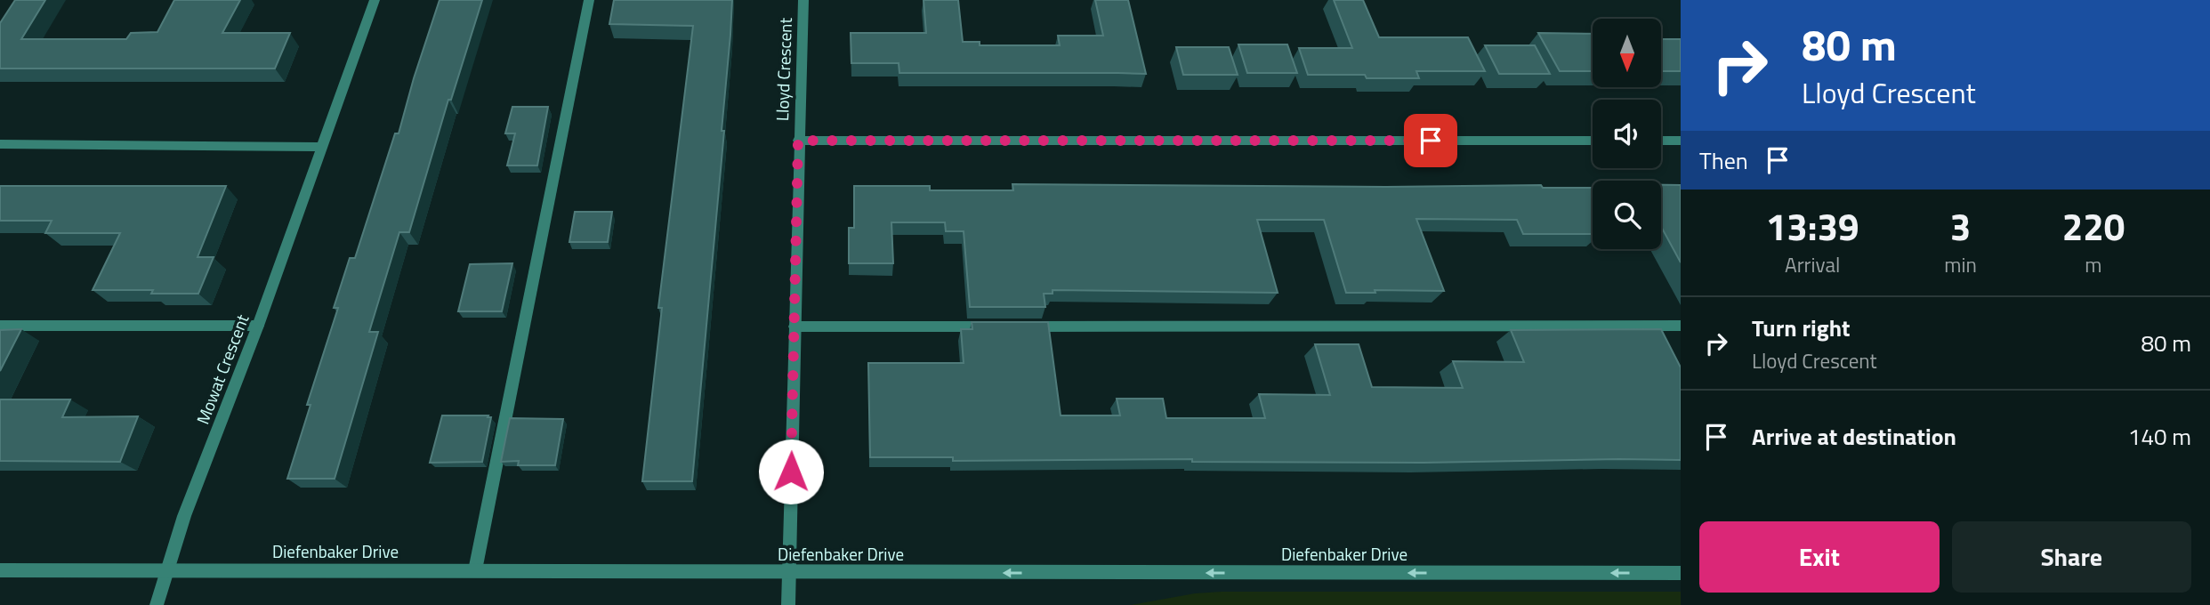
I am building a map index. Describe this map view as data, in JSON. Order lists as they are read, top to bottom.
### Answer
{
  "streets": {
    "street": ["Lloyd Crescent", "Mowat Crescent", "Diefenbaker Drive"]
  },
  "crossings": [
    ["Lloyd Crescent", "Diefenbaker Drive"],
    ["Mowat Crescent", "Diefenbaker Drive"]
  ],
  "one_way": ["Diefenbaker Drive"],
  "north": "bottom",
  "page": {
    "turn": ["80 m", "Lloyd Crescent"],
    "then": "Then",
    "eta": [
      "13:39",
      "Arrival",
      "3",
      "min",
      "220",
      "m"
    ],
    "list": [
      {
        "name": "Turn right",
        "note": "Lloyd Crescent",
        "value": "80 m"
      },
      {
        "name": "Arrive at destination",
        "value": "140 m"
      }
    ],
    "buttons": ["Exit", "Share"]
  }
}
